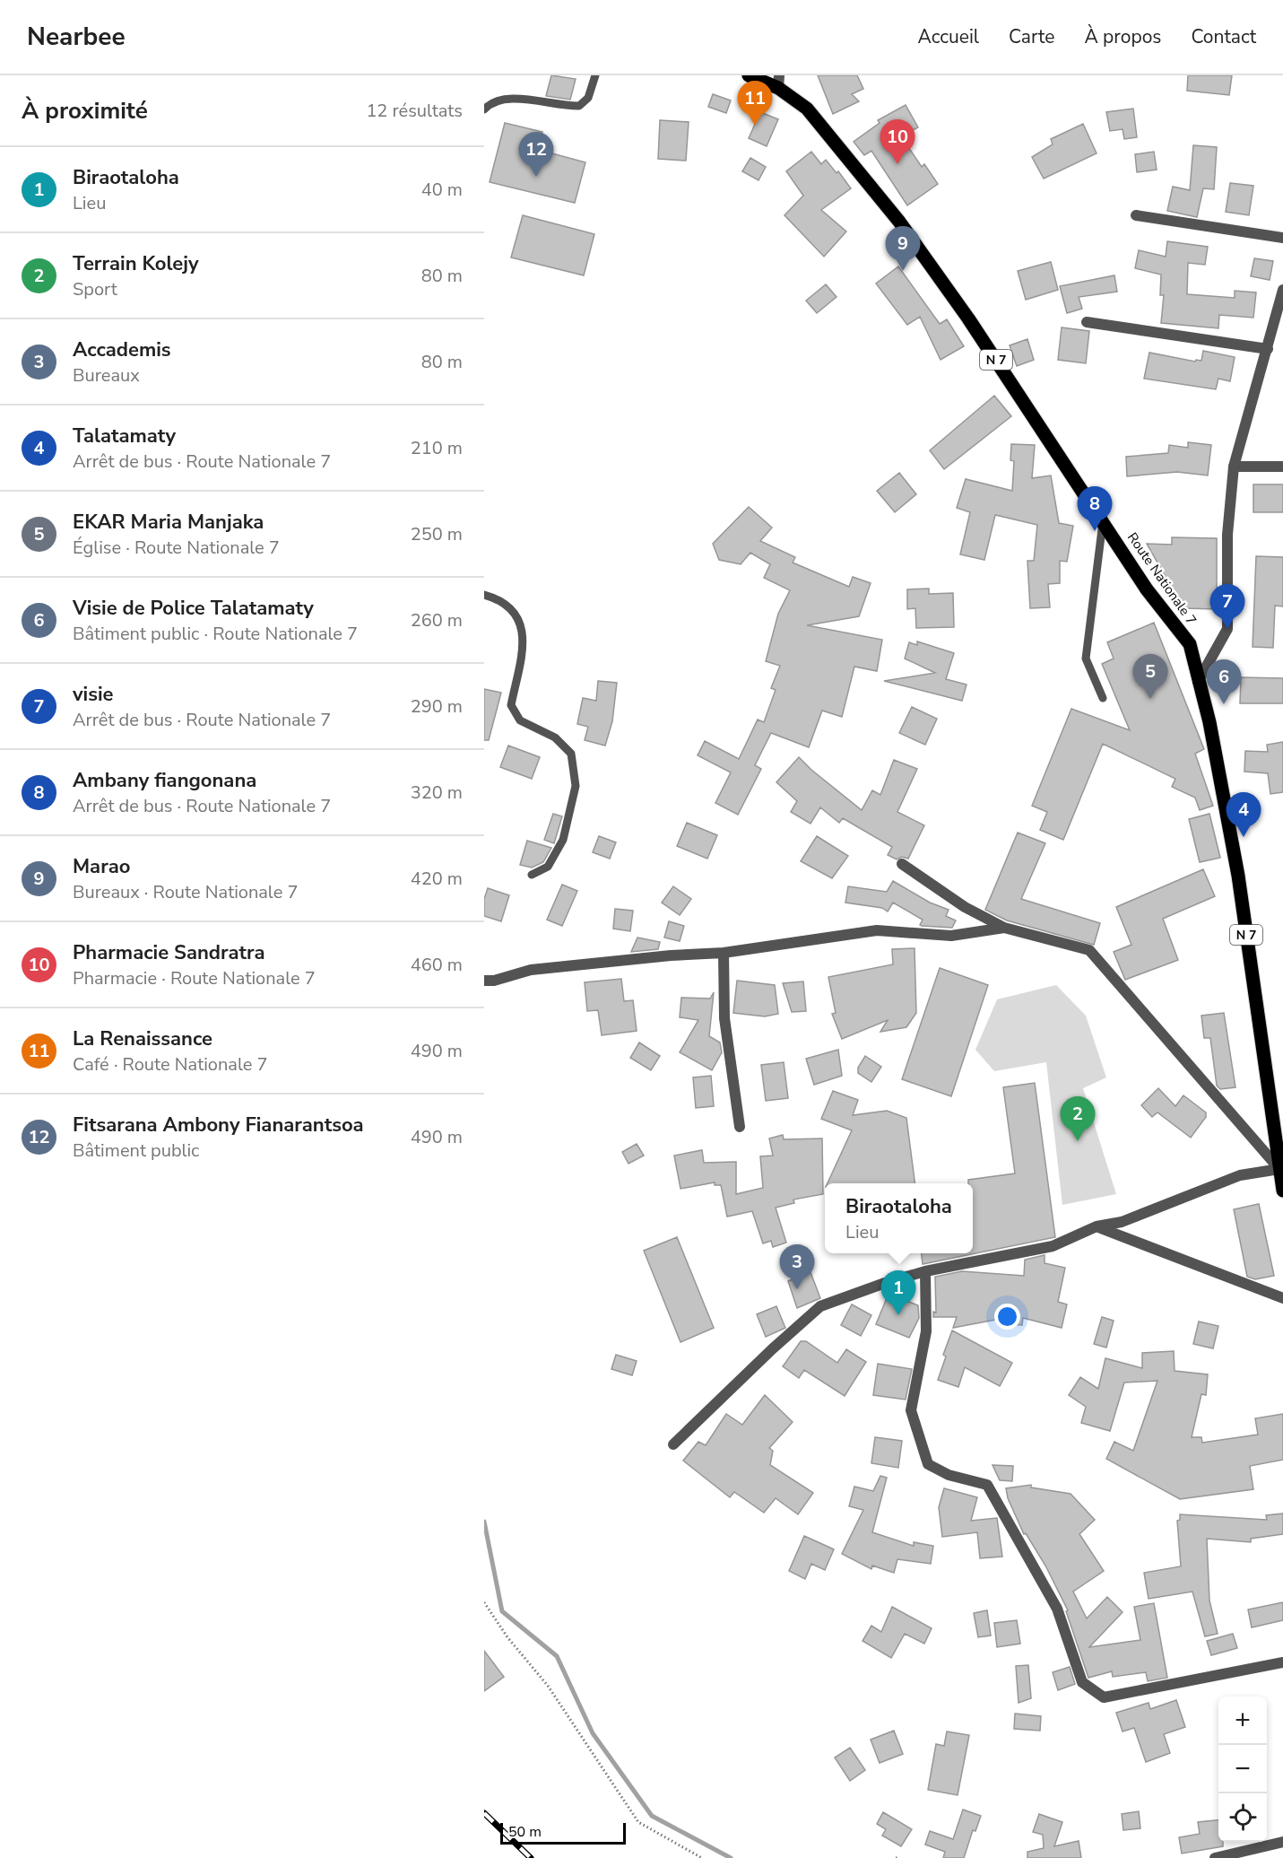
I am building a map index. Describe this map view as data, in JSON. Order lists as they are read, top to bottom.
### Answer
{
  "streets": {
    "main road": ["N 7", "Route Nationale 7"]
  },
  "scale_bar": "50 m",
  "page": {
    "header": "Nearbee",
    "nav": [
      "Accueil",
      "Carte",
      "À propos",
      "Contact"
    ],
    "heading": ["À proximité", "12 résultats"],
    "pins": [
      "11",
      "10",
      "12",
      "9",
      "8",
      "7",
      "5",
      "6",
      "4",
      "2",
      "3",
      "1"
    ],
    "list": [
      {
        "mark": "1",
        "name": "Biraotaloha",
        "note": "Lieu",
        "value": "40 m"
      },
      {
        "mark": "2",
        "name": "Terrain Kolejy",
        "note": "Sport",
        "value": "80 m"
      },
      {
        "mark": "3",
        "name": "Accademis",
        "note": "Bureaux",
        "value": "80 m"
      },
      {
        "mark": "4",
        "name": "Talatamaty",
        "note": "Arrêt de bus · Route Nationale 7",
        "value": "210 m"
      },
      {
        "mark": "5",
        "name": "EKAR Maria Manjaka",
        "note": "Église · Route Nationale 7",
        "value": "250 m"
      },
      {
        "mark": "6",
        "name": "Visie de Police Talatamaty",
        "note": "Bâtiment public · Route Nationale 7",
        "value": "260 m"
      },
      {
        "mark": "7",
        "name": "visie",
        "note": "Arrêt de bus · Route Nationale 7",
        "value": "290 m"
      },
      {
        "mark": "8",
        "name": "Ambany fiangonana",
        "note": "Arrêt de bus · Route Nationale 7",
        "value": "320 m"
      },
      {
        "mark": "9",
        "name": "Marao",
        "note": "Bureaux · Route Nationale 7",
        "value": "420 m"
      },
      {
        "mark": "10",
        "name": "Pharmacie Sandratra",
        "note": "Pharmacie · Route Nationale 7",
        "value": "460 m"
      },
      {
        "mark": "11",
        "name": "La Renaissance",
        "note": "Café · Route Nationale 7",
        "value": "490 m"
      },
      {
        "mark": "12",
        "name": "Fitsarana Ambony Fianarantsoa",
        "note": "Bâtiment public",
        "value": "490 m"
      }
    ],
    "popup": ["Biraotaloha", "Lieu"],
    "map_buttons": ["+", "−"],
    "scale": "50 m"
  }
}
